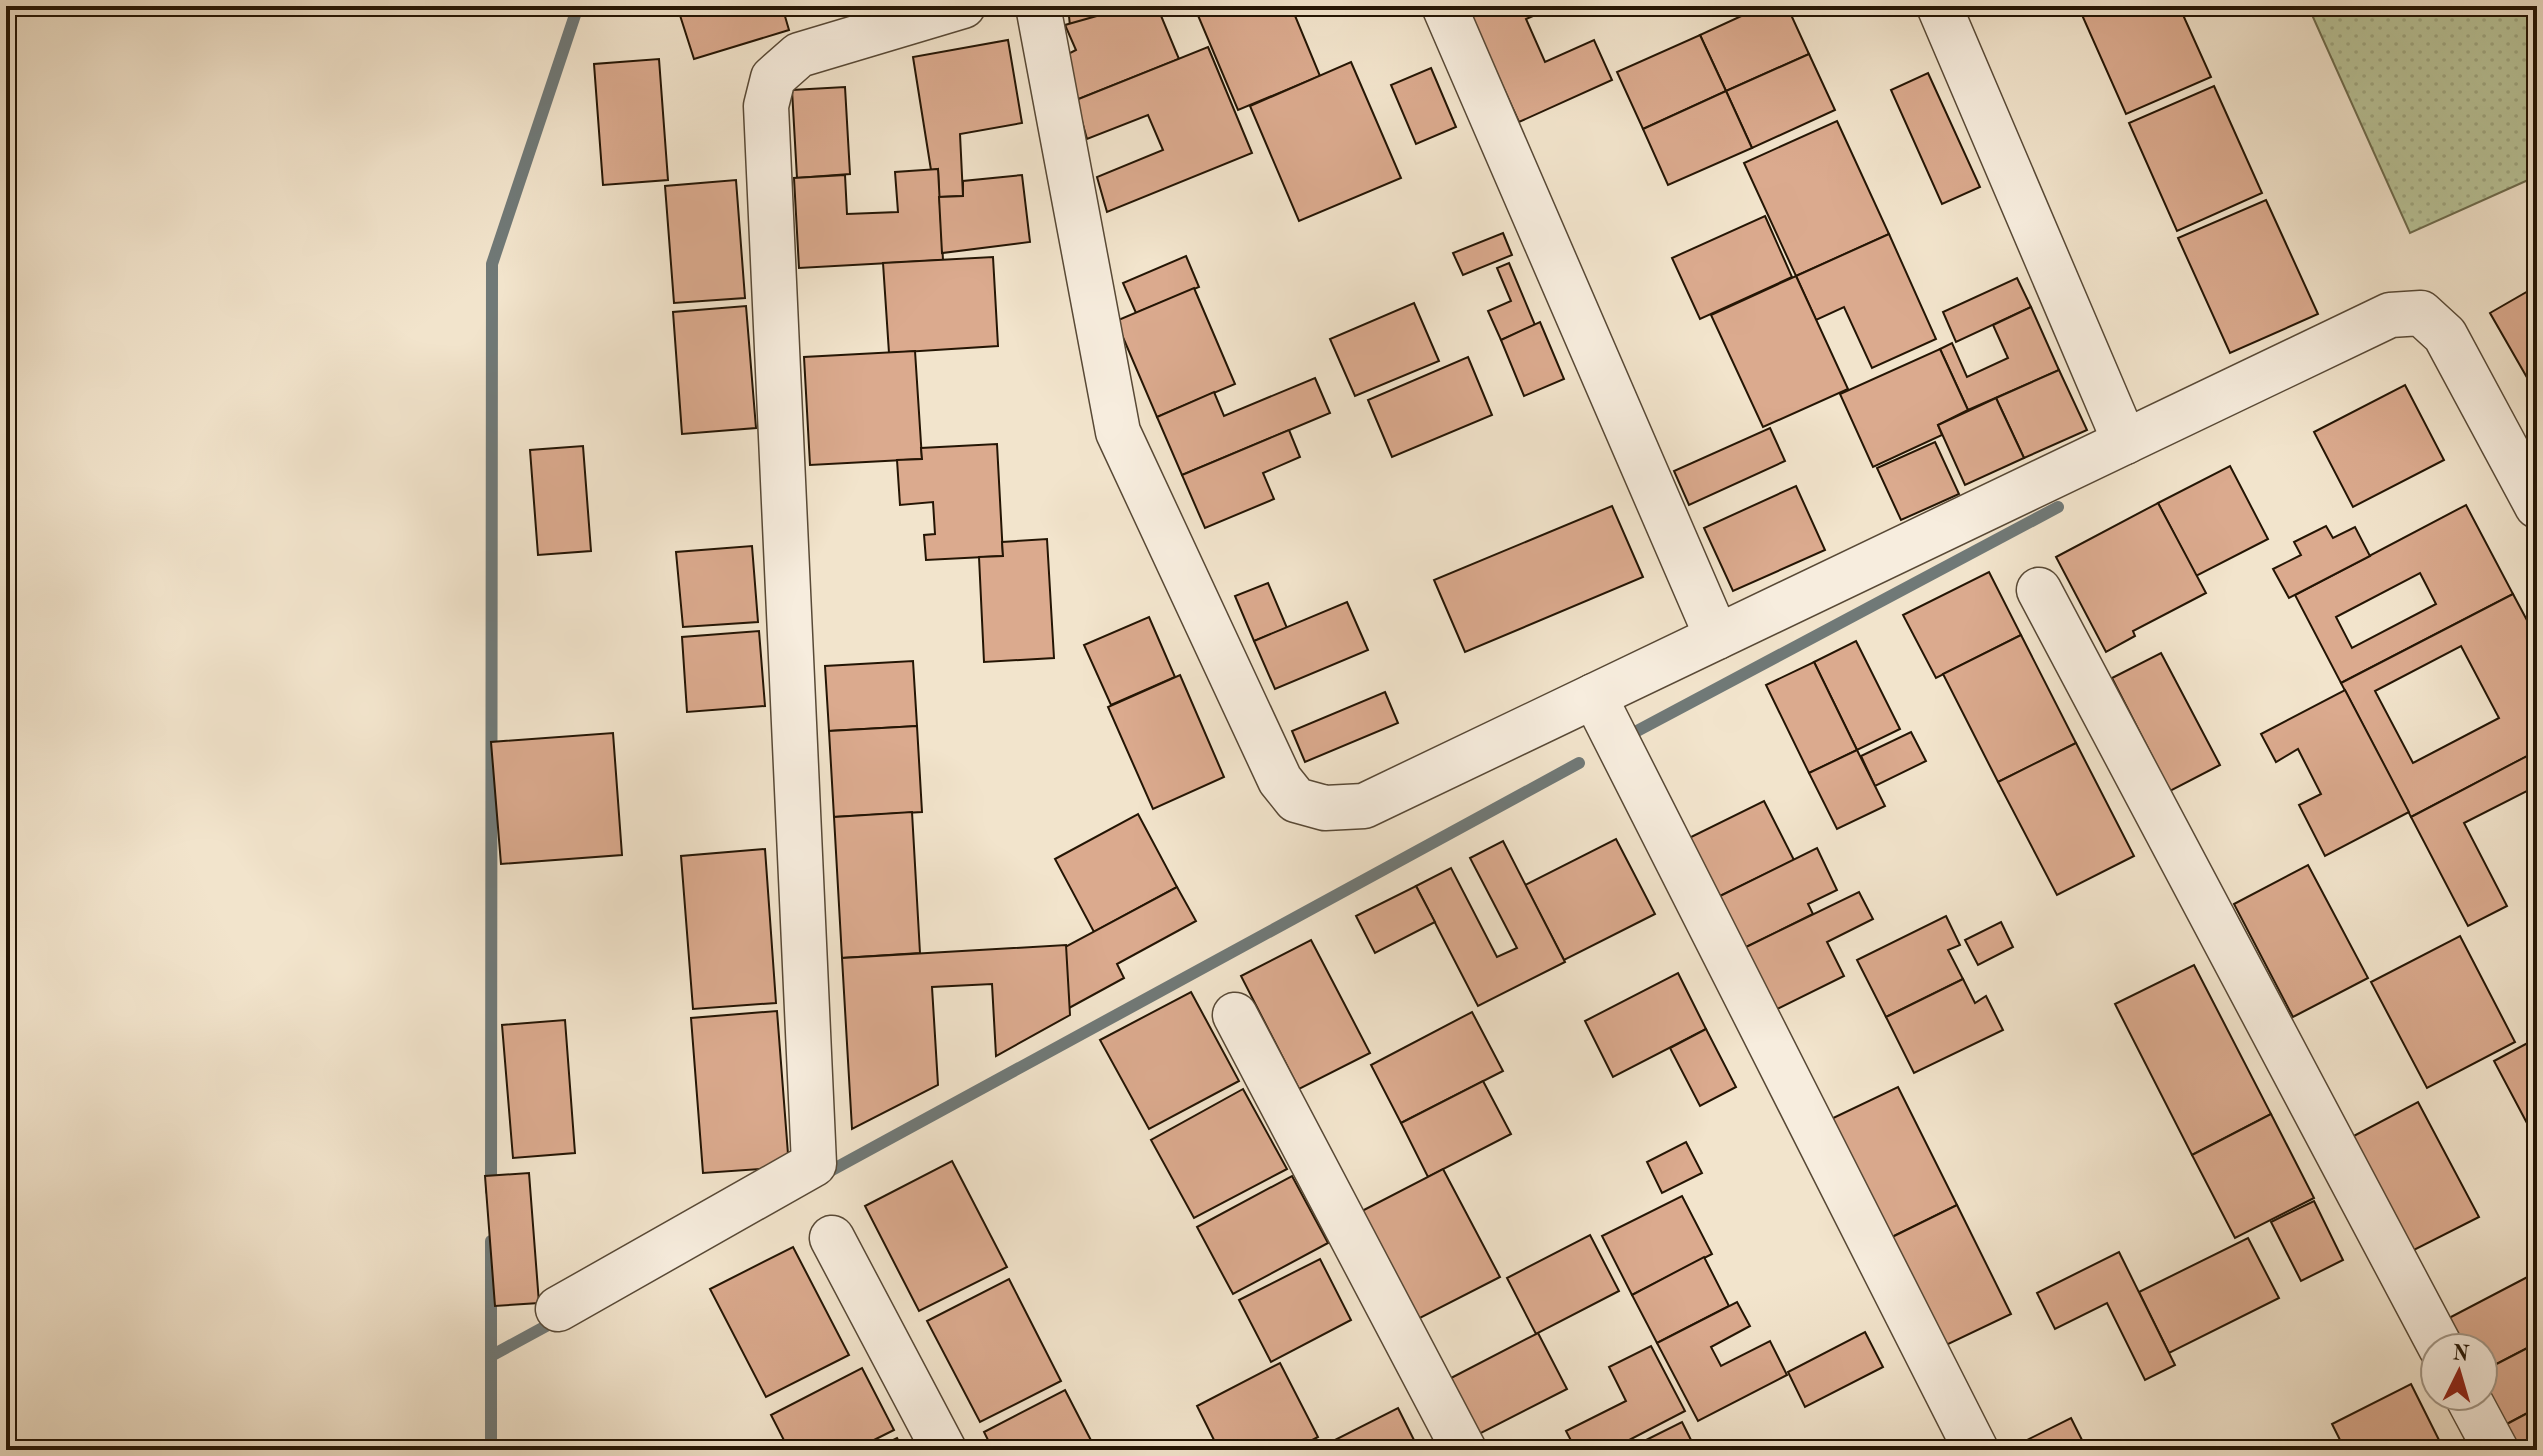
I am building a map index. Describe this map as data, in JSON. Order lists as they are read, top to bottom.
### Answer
{
  "north": "top"
}
